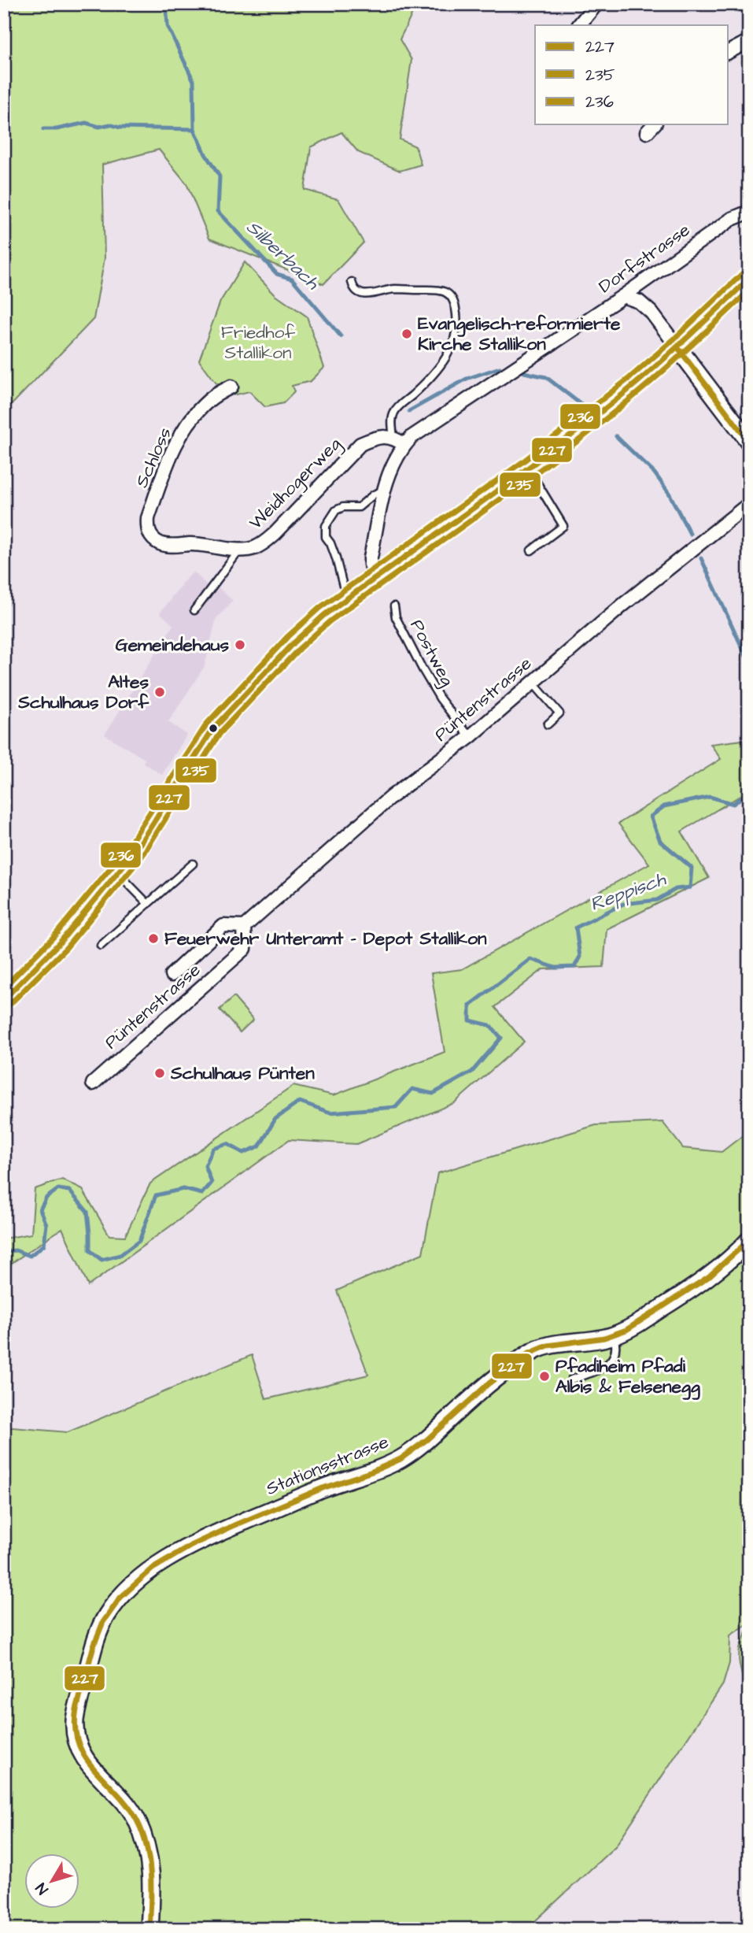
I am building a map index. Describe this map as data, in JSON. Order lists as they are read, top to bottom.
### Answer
{
  "streets": {
    "street": [
      "Dorfstrasse",
      "Schloss",
      "Weidhogerweg",
      "Püntenstrasse",
      "Stationsstrasse"
    ],
    "lane": ["Postweg"]
  },
  "crossings": [
    ["Schloss", "Weidhogerweg"],
    ["Postweg", "Püntenstrasse"]
  ],
  "water": ["Silberbach", "Reppisch"],
  "parks": ["Friedhof Stallikon"],
  "places": [
    "Evangelisch-reformierte Kirche Stallikon",
    "Gemeindehaus",
    "Altes Schulhaus Dorf",
    "Feuerwehr Unteramt - Depot Stallikon",
    "Schulhaus Pünten",
    "Pfadiheim Pfadi Albis & Felsenegg"
  ],
  "lines": ["transit line 236", "transit line 227", "transit line 235"],
  "legend": ["227", "235", "236"],
  "north": "bottom left"
}
